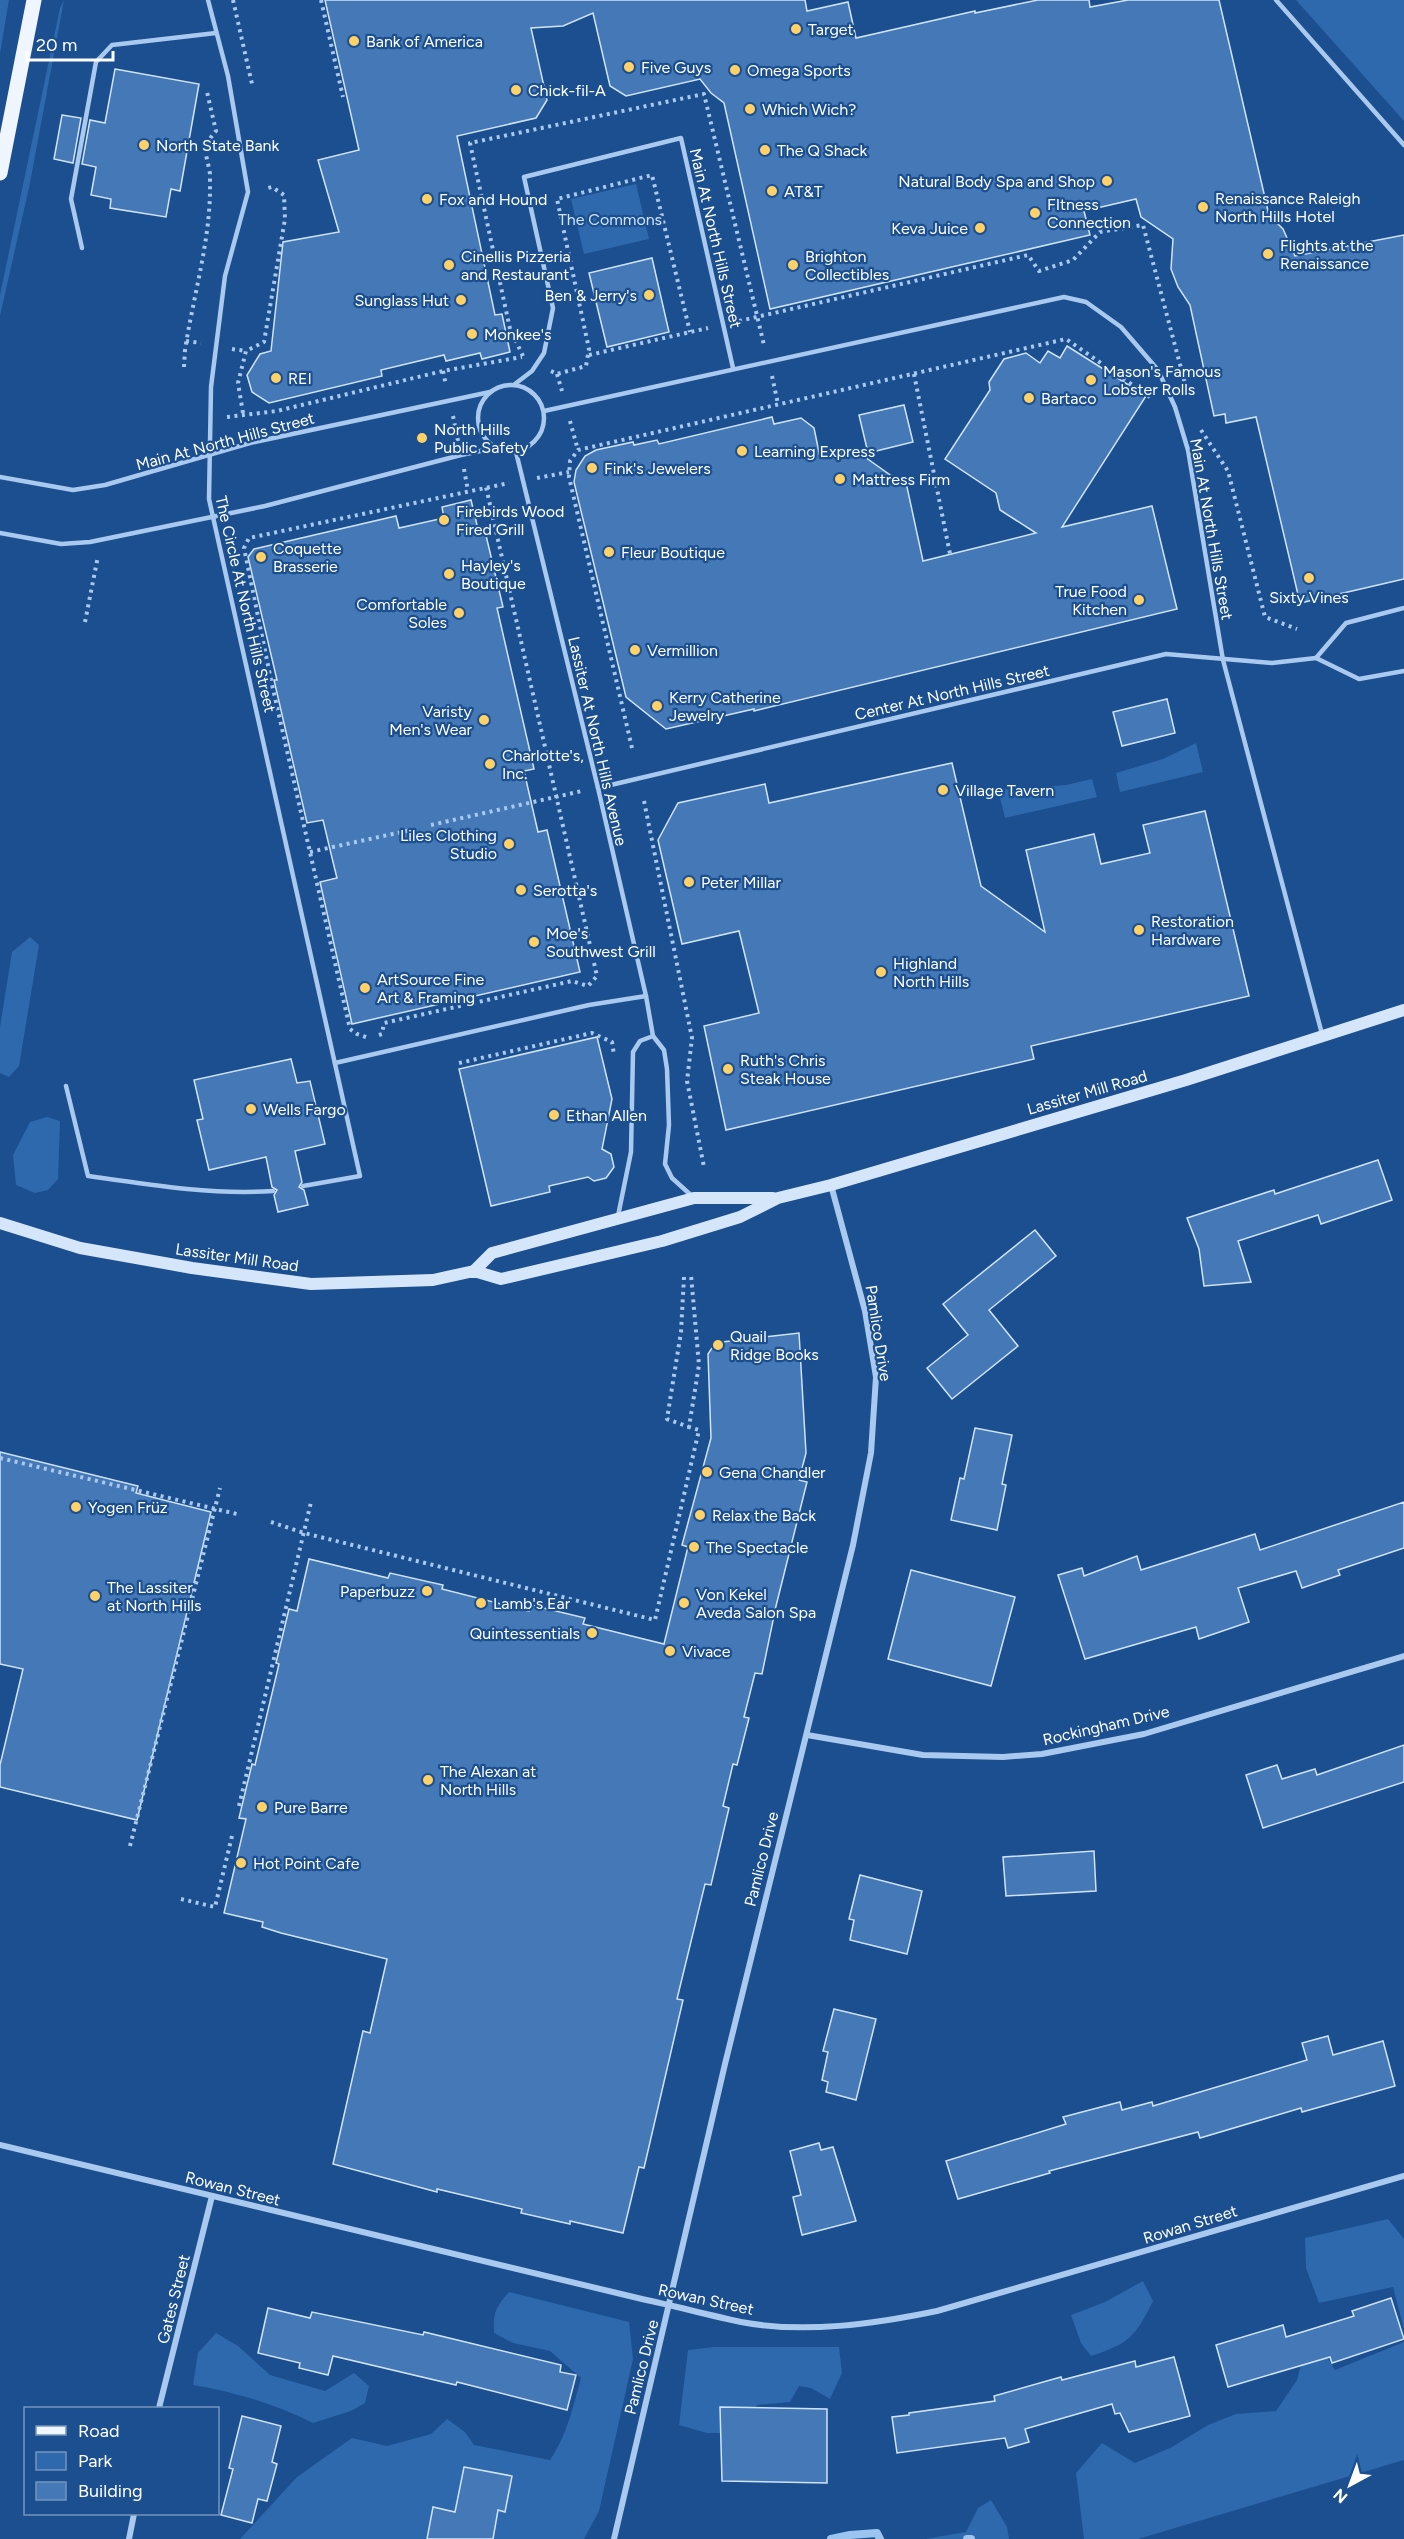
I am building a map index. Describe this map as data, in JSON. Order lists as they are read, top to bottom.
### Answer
{
  "streets": {
    "main road": ["Lassiter Mill Road"],
    "street": [
      "Pamlico Drive",
      "Rockingham Drive",
      "Rowan Street",
      "Gates Street"
    ],
    "lane": [
      "Main At North Hills Street",
      "The Circle At North Hills Street",
      "Center At North Hills Street",
      "Lassiter At North Hills Avenue"
    ]
  },
  "crossings": [
    ["Main At North Hills Street", "The Circle At North Hills Street"],
    ["Main At North Hills Street", "Center At North Hills Street"],
    ["Main At North Hills Street", "Lassiter At North Hills Avenue"],
    ["Main At North Hills Street", "Lassiter Mill Road"],
    ["Center At North Hills Street", "Lassiter At North Hills Avenue"],
    ["Lassiter At North Hills Avenue", "Lassiter Mill Road"],
    ["Lassiter Mill Road", "Pamlico Drive"],
    ["Pamlico Drive", "Rockingham Drive"],
    ["Pamlico Drive", "Rowan Street"],
    ["Rowan Street", "Gates Street"]
  ],
  "parks": ["The Commons"],
  "places": [
    "Target",
    "Bank of America",
    "Five Guys",
    "Omega Sports",
    "Chick-fil-A",
    "Which Wich?",
    "North State Bank",
    "The Q Shack",
    "Natural Body Spa and Shop",
    "AT&T",
    "Fox and Hound",
    "Renaissance Raleigh North Hills Hotel",
    "FItness Connection",
    "Keva Juice",
    "Flights at the Renaissance",
    "Cinellis Pizzeria and Restaurant",
    "Brighton Collectibles",
    "Ben & Jerry's",
    "Sunglass Hut",
    "Monkee's",
    "REI",
    "Mason's Famous Lobster Rolls",
    "Bartaco",
    "North Hills Public Safety",
    "Learning Express",
    "Fink's Jewelers",
    "Mattress Firm",
    "Firebirds Wood Fired Grill",
    "Fleur Boutique",
    "Coquette Brasserie",
    "Hayley's Boutique",
    "Sixty Vines",
    "True Food Kitchen",
    "Comfortable Soles",
    "Vermillion",
    "Kerry Catherine Jewelry",
    "Varisty Men's Wear",
    "Charlotte's, Inc.",
    "Village Tavern",
    "Liles Clothing Studio",
    "Peter Millar",
    "Serotta's",
    "Restoration Hardware",
    "Moe's Southwest Grill",
    "Highland North Hills",
    "ArtSource Fine Art & Framing",
    "Ruth's Chris Steak House",
    "Wells Fargo",
    "Ethan Allen",
    "Quail Ridge Books",
    "Gena Chandler",
    "Yogen Früz",
    "Relax the Back",
    "The Spectacle",
    "Paperbuzz",
    "The Lassiter at North Hills",
    "Lamb's Ear",
    "Von Kekel Aveda Salon Spa",
    "Quintessentials",
    "Vivace",
    "The Alexan at North Hills",
    "Pure Barre",
    "Hot Point Cafe"
  ],
  "legend": ["Road", "Park", "Building"],
  "scale_bar": "20 m",
  "north": "bottom left"
}
